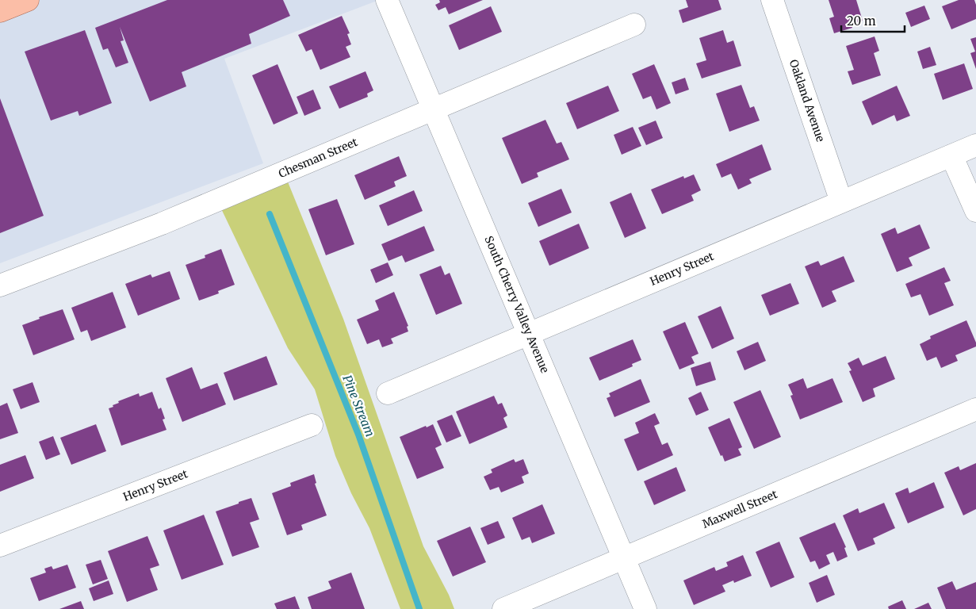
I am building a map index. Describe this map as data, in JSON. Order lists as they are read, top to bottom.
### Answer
{
  "streets": {
    "street": [
      "Oakland Avenue",
      "Chesman Street",
      "Henry Street",
      "South Cherry Valley Avenue",
      "Maxwell Street"
    ]
  },
  "crossings": [
    ["Oakland Avenue", "Henry Street"],
    ["Chesman Street", "South Cherry Valley Avenue"],
    ["Henry Street", "South Cherry Valley Avenue"],
    ["South Cherry Valley Avenue", "Maxwell Street"]
  ],
  "water": ["Pine Stream"],
  "scale_bar": "20 m"
}
